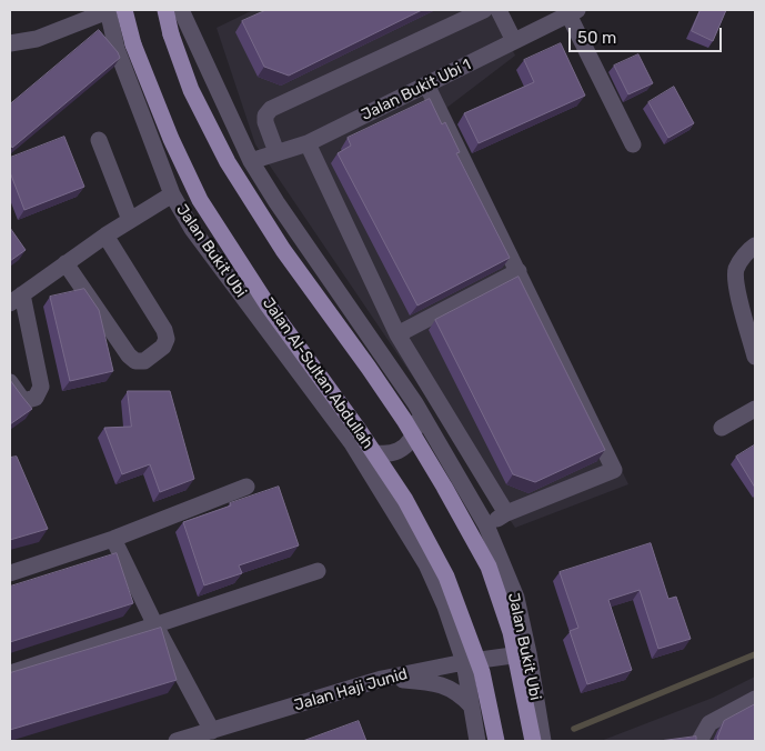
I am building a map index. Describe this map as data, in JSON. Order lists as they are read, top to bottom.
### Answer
{
  "streets": {
    "main road": ["Jalan Al-Sultan Abdullah"],
    "street": ["Jalan Bukit Ubi 1", "Jalan Bukit Ubi", "Jalan Haji Junid"]
  },
  "crossings": [
    ["Jalan Bukit Ubi 1", "Jalan Bukit Ubi"],
    ["Jalan Bukit Ubi", "Jalan Al-Sultan Abdullah"],
    ["Jalan Bukit Ubi", "Jalan Haji Junid"]
  ],
  "scale_bar": "50 m"
}
